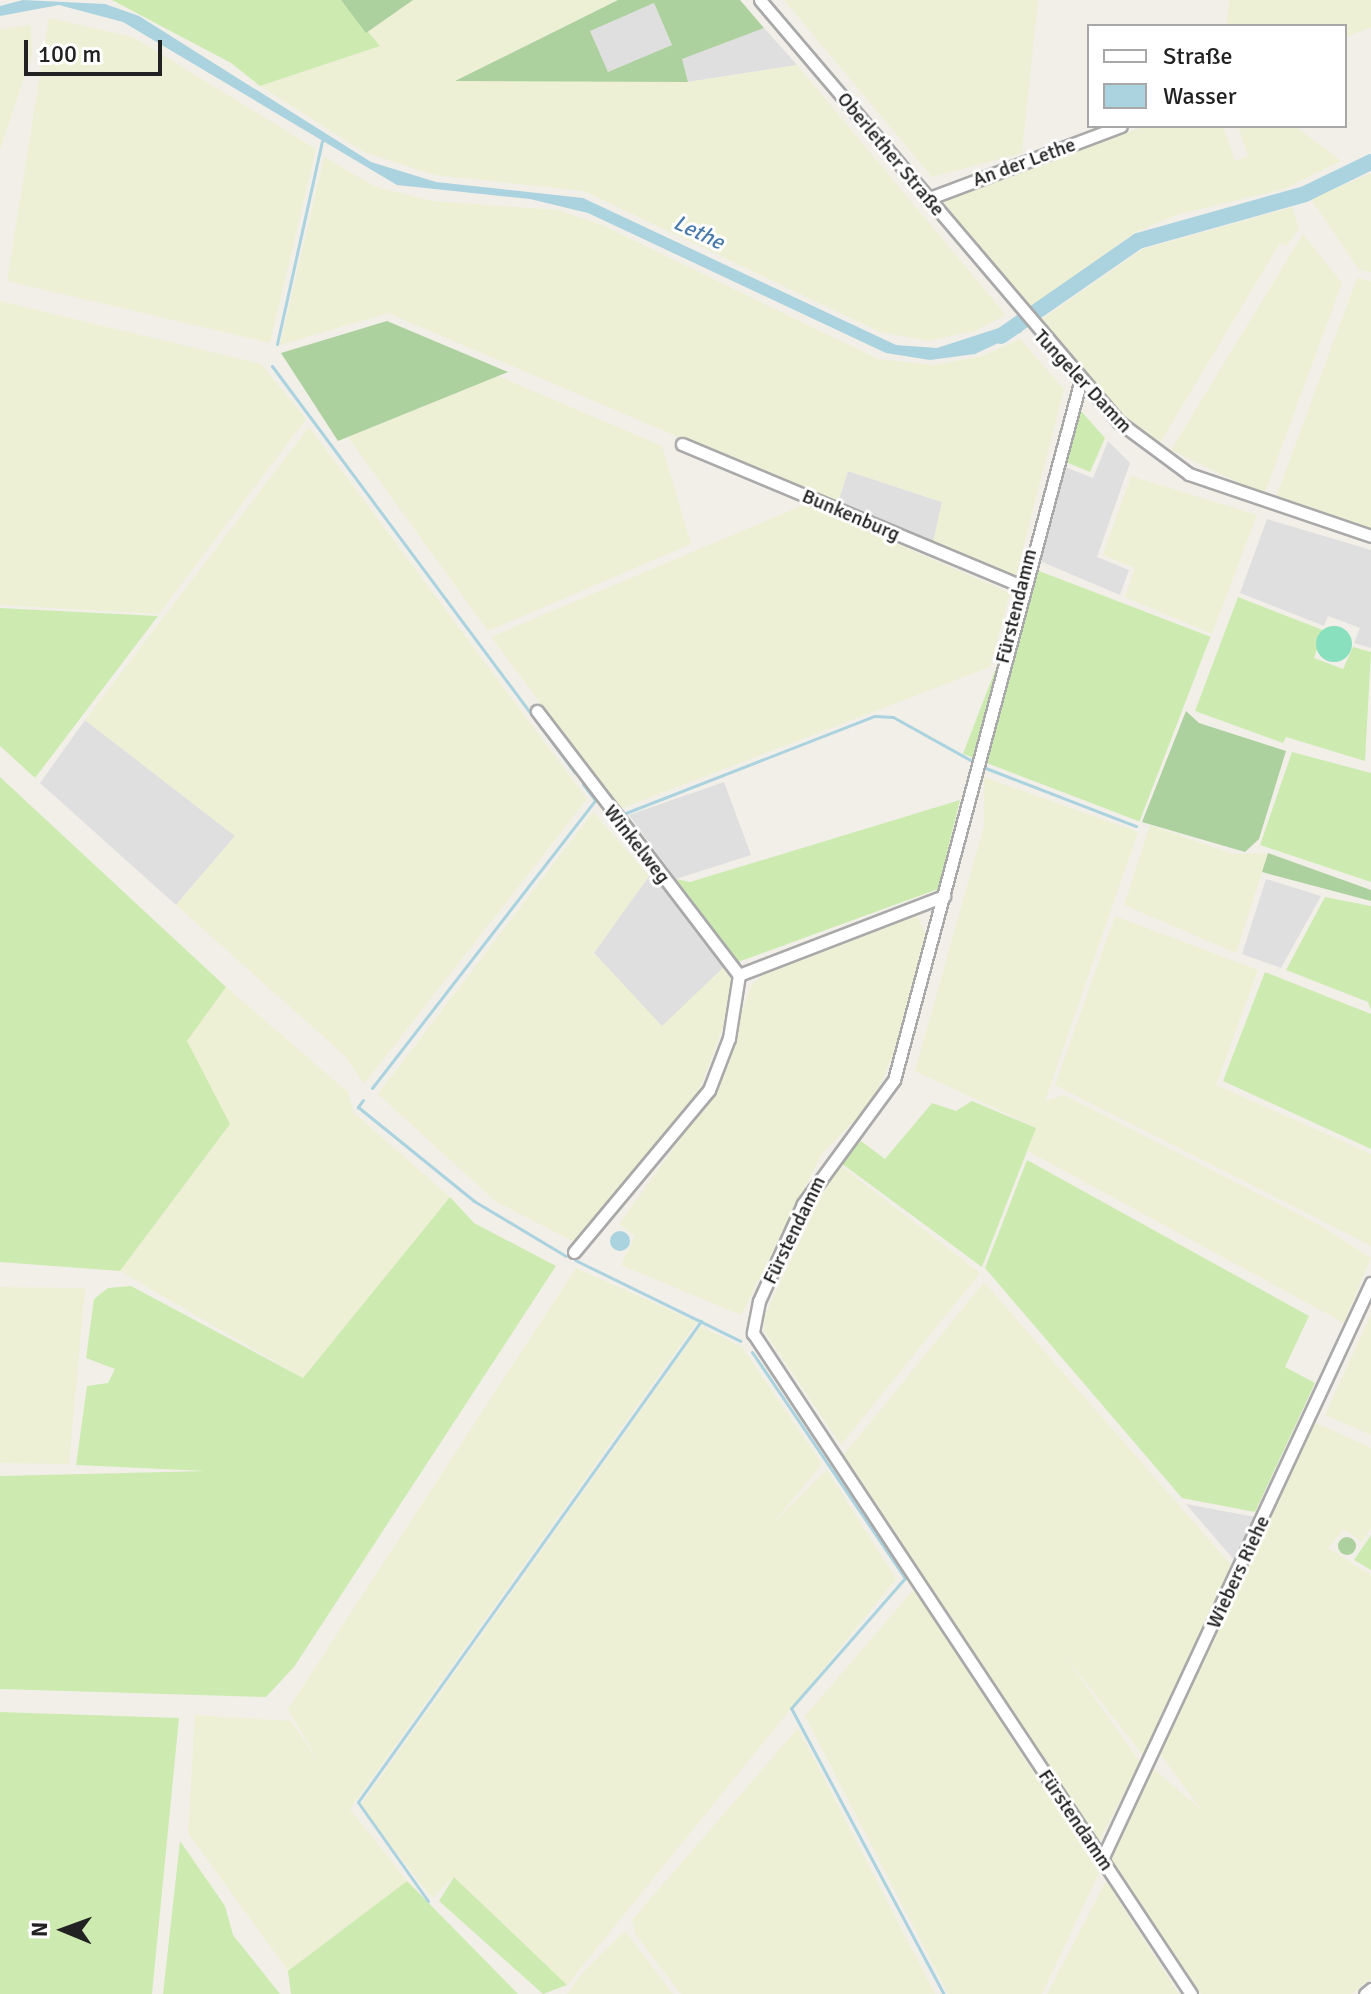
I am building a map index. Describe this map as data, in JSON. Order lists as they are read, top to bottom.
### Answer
{
  "streets": {
    "street": [
      "Oberlether Straße",
      "An der Lethe",
      "Tungeler Damm",
      "Bunkenburg",
      "Fürstendamm",
      "Winkelweg",
      "Wiebers Riehe"
    ]
  },
  "crossings": [
    ["Oberlether Straße", "An der Lethe"],
    ["Oberlether Straße", "Tungeler Damm"],
    ["Tungeler Damm", "Fürstendamm"],
    ["Bunkenburg", "Fürstendamm"],
    ["Fürstendamm", "Wiebers Riehe"]
  ],
  "water": ["Lethe"],
  "legend": ["Straße", "Wasser"],
  "scale_bar": "100 m",
  "north": "left"
}
